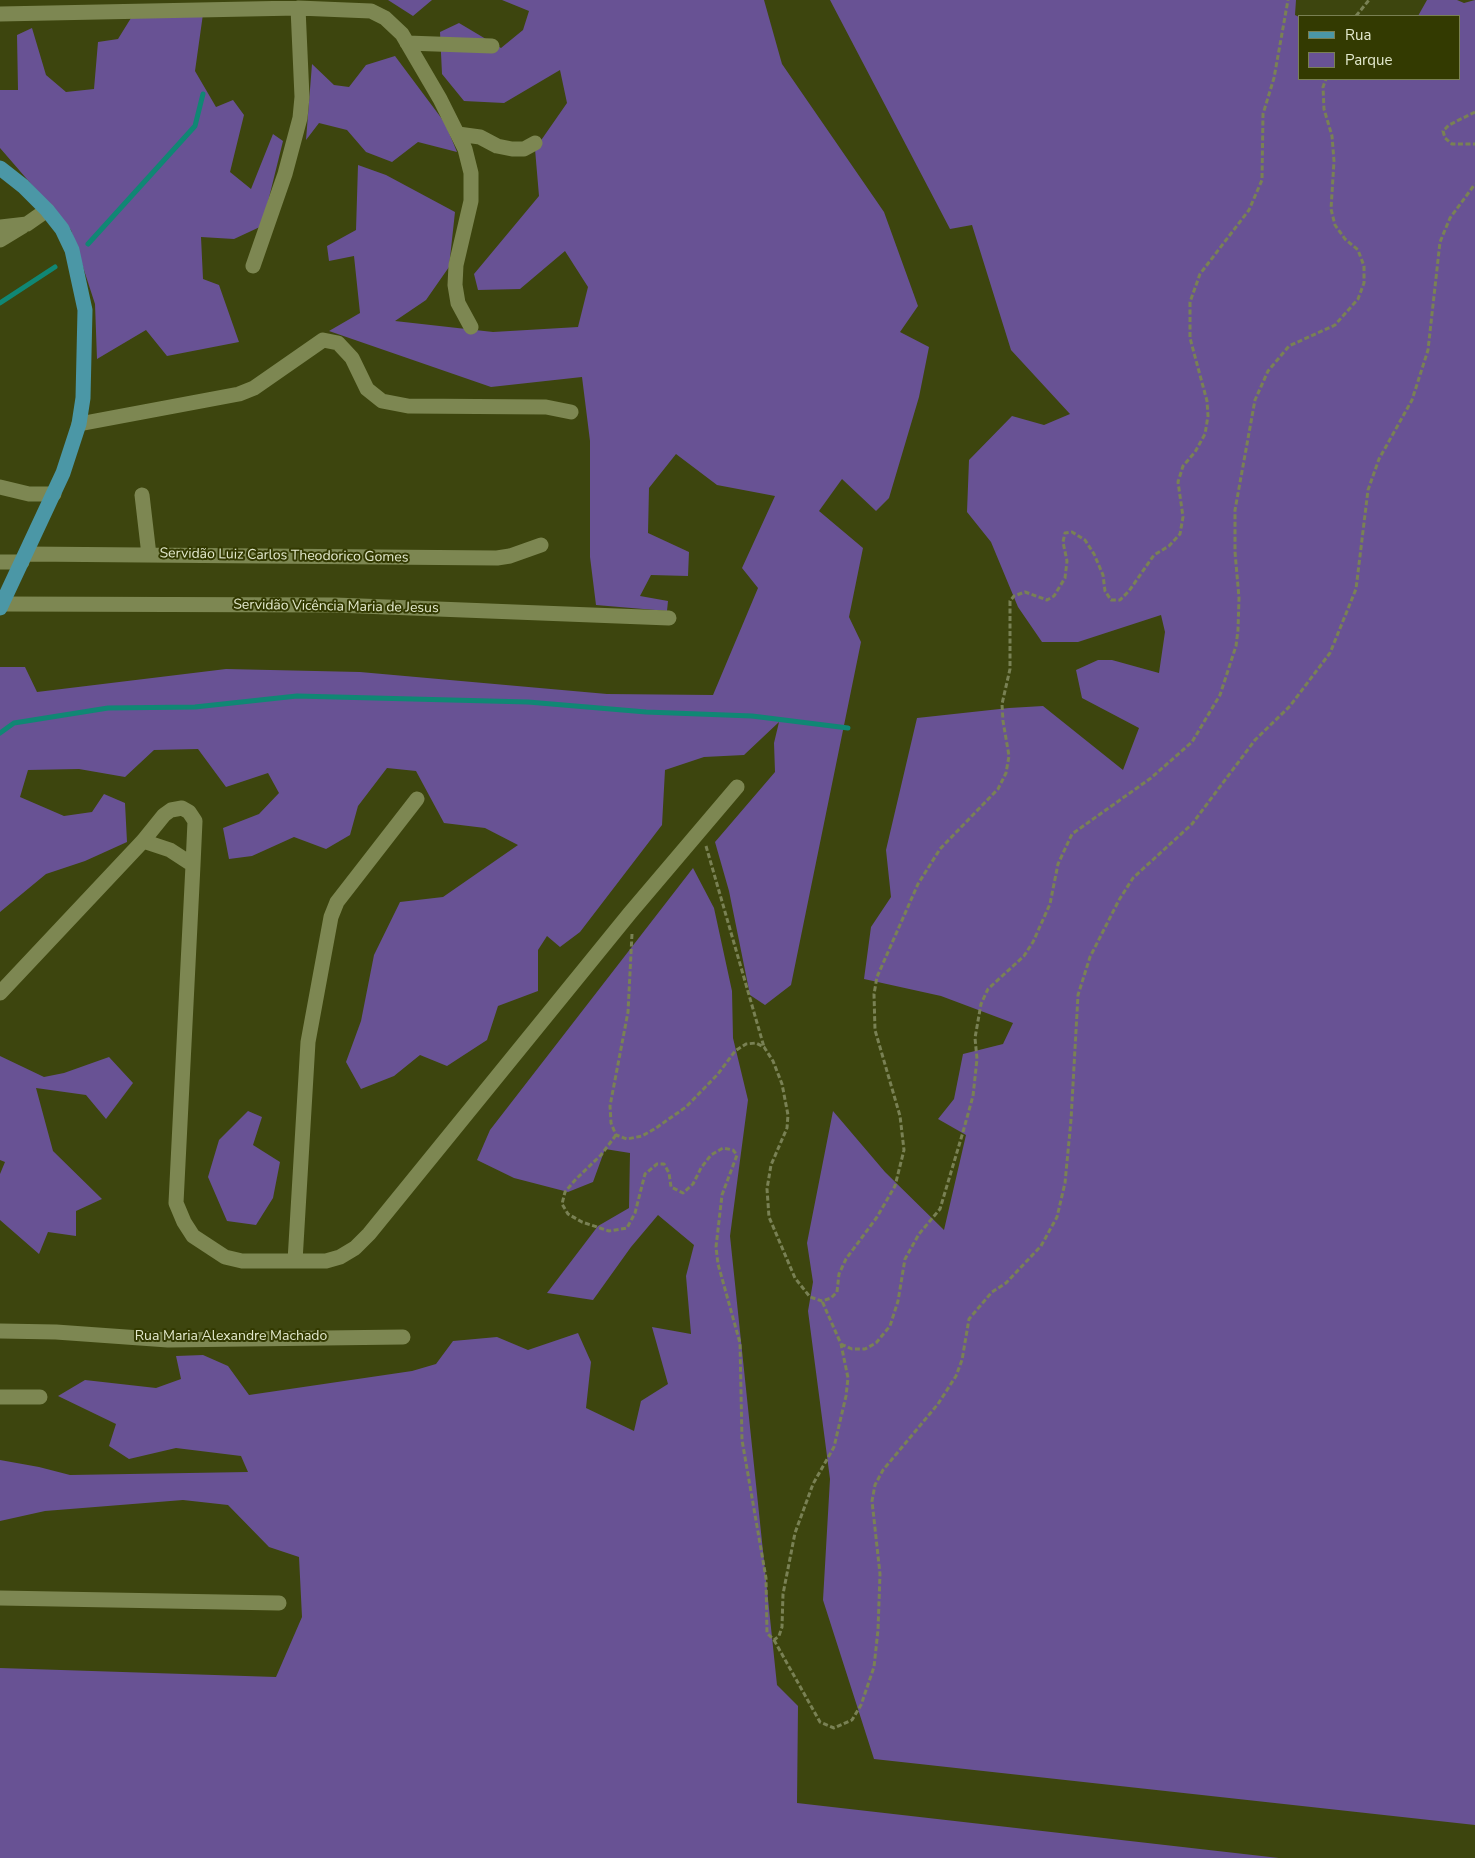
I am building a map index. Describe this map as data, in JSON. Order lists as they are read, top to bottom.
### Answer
{
  "streets": {
    "street": ["Servidão Luiz Carlos Theodorico Gomes", "Servidão Vicência Maria de Jesus", "Rua Maria Alexandre Machado"]
  },
  "legend": ["Rua", "Parque"]
}
